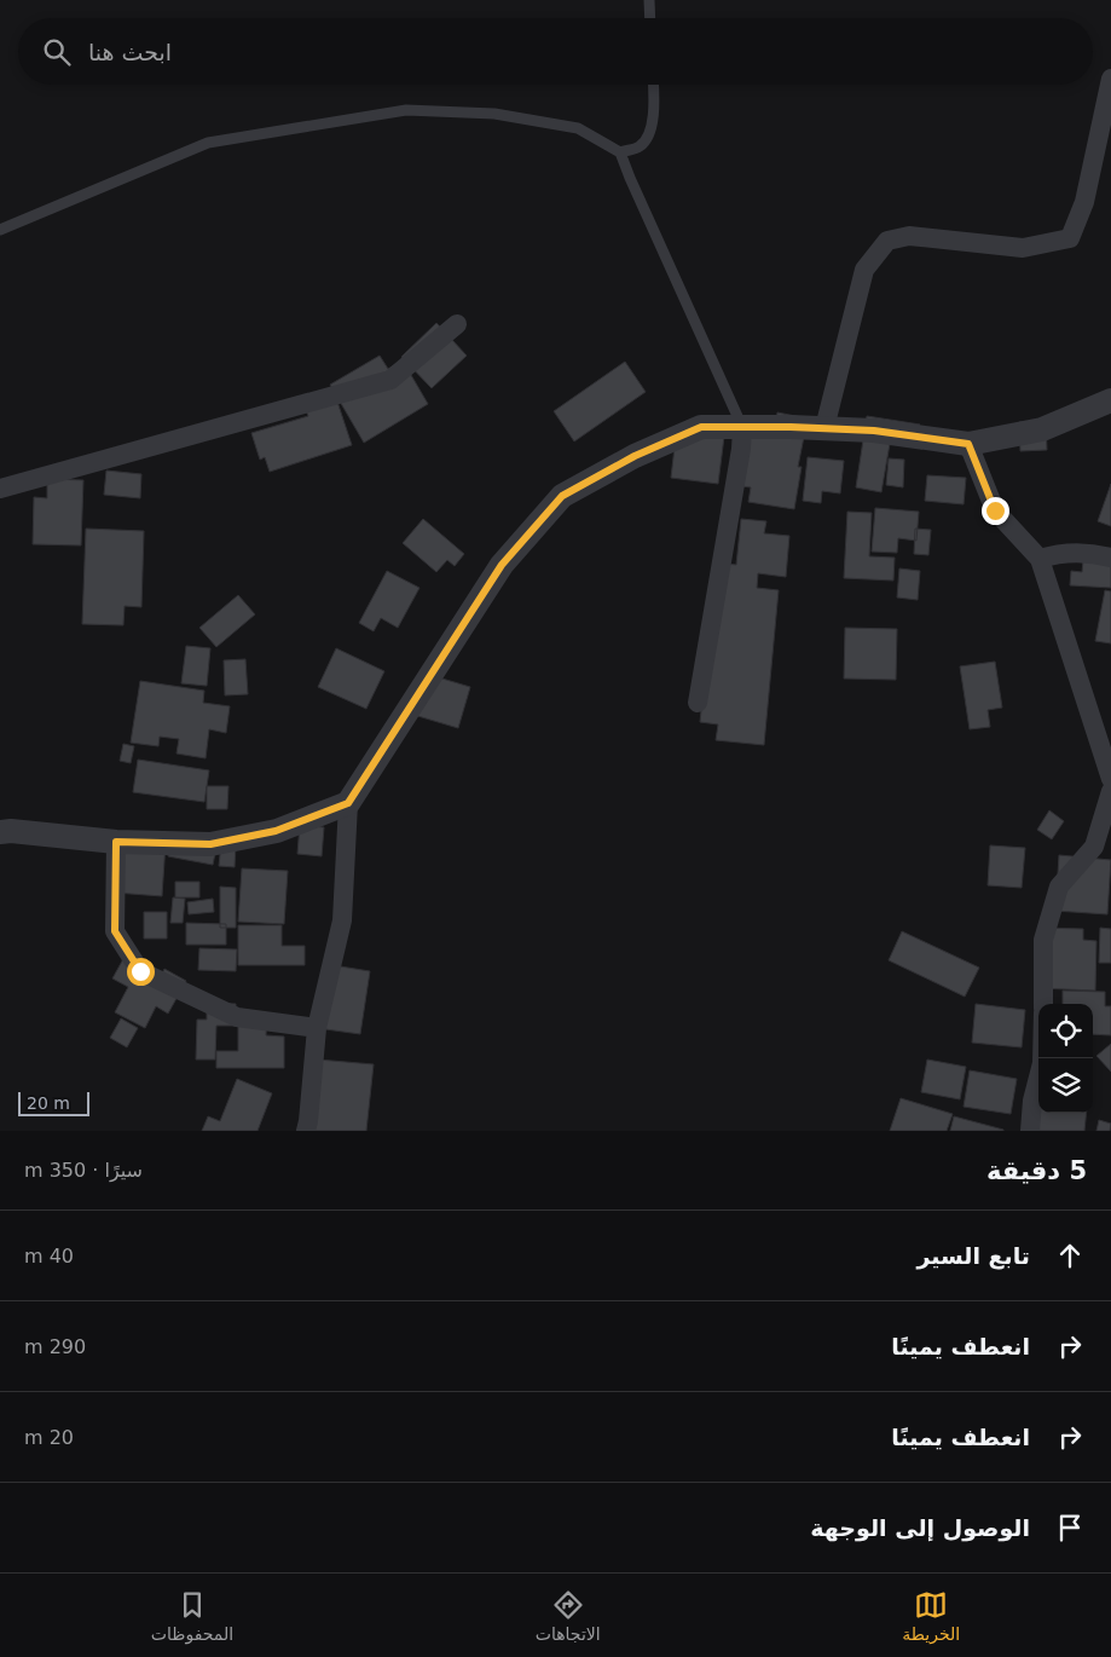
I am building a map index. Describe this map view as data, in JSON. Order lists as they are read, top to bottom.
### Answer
{
  "scale_bar": "20 m",
  "page": {
    "search": "ابحث هنا",
    "scale": "20 m",
    "heading": ["5 دقيقة", "سيرًا · 350 m"],
    "list": [
      ["تابع السير", "40 m"],
      ["انعطف يمينًا", "290 m"],
      ["انعطف يمينًا", "20 m"],
      "الوصول إلى الوجهة"
    ],
    "nav": ["الخريطة", "الاتجاهات", "المحفوظات"]
  }
}
